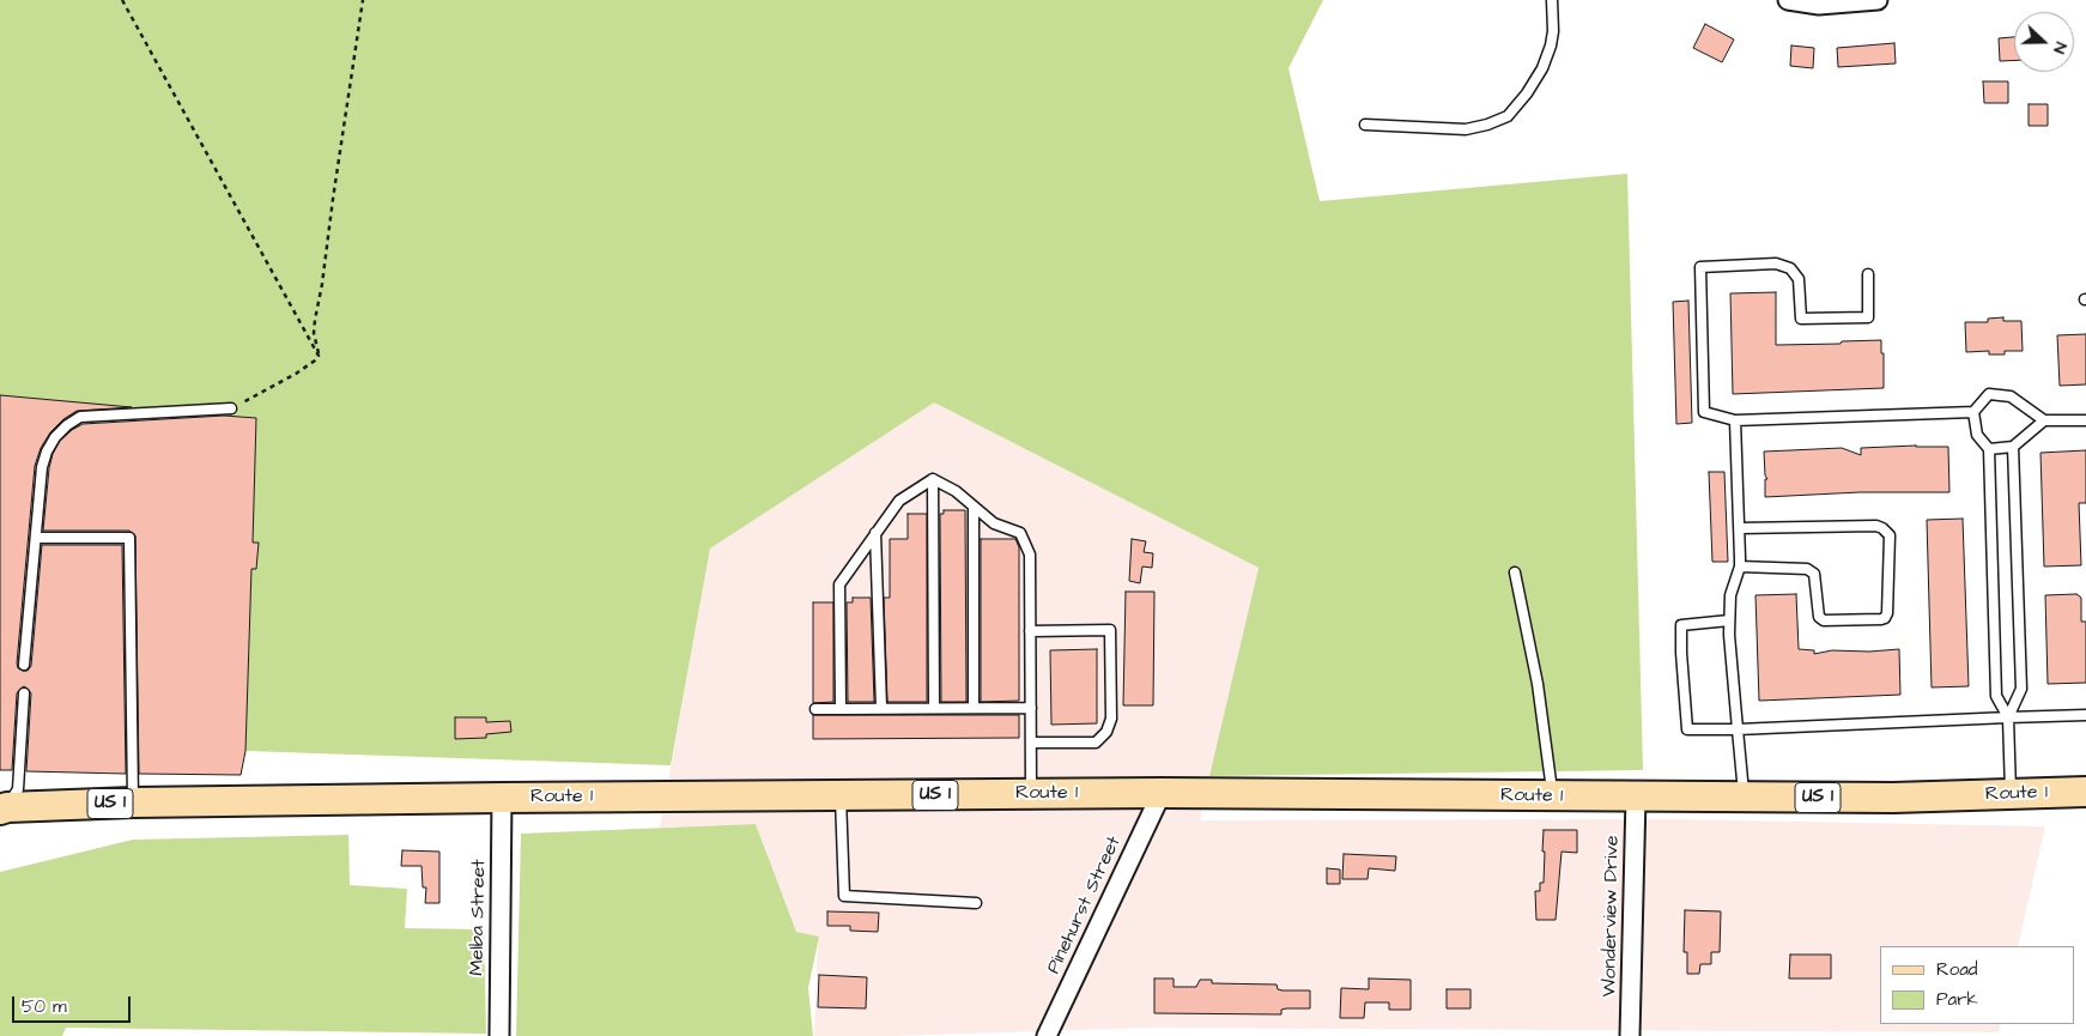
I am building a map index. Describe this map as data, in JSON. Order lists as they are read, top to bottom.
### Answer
{
  "streets": {
    "main road": ["Route 1", "US 1"],
    "street": ["Pinehurst Street", "Wonderview Drive", "Melba Street"]
  },
  "crossings": [
    ["Route 1", "Pinehurst Street"],
    ["Route 1", "Wonderview Drive"],
    ["Route 1", "Melba Street"]
  ],
  "legend": ["Road", "Park"],
  "scale_bar": "50 m",
  "north": "right"
}
